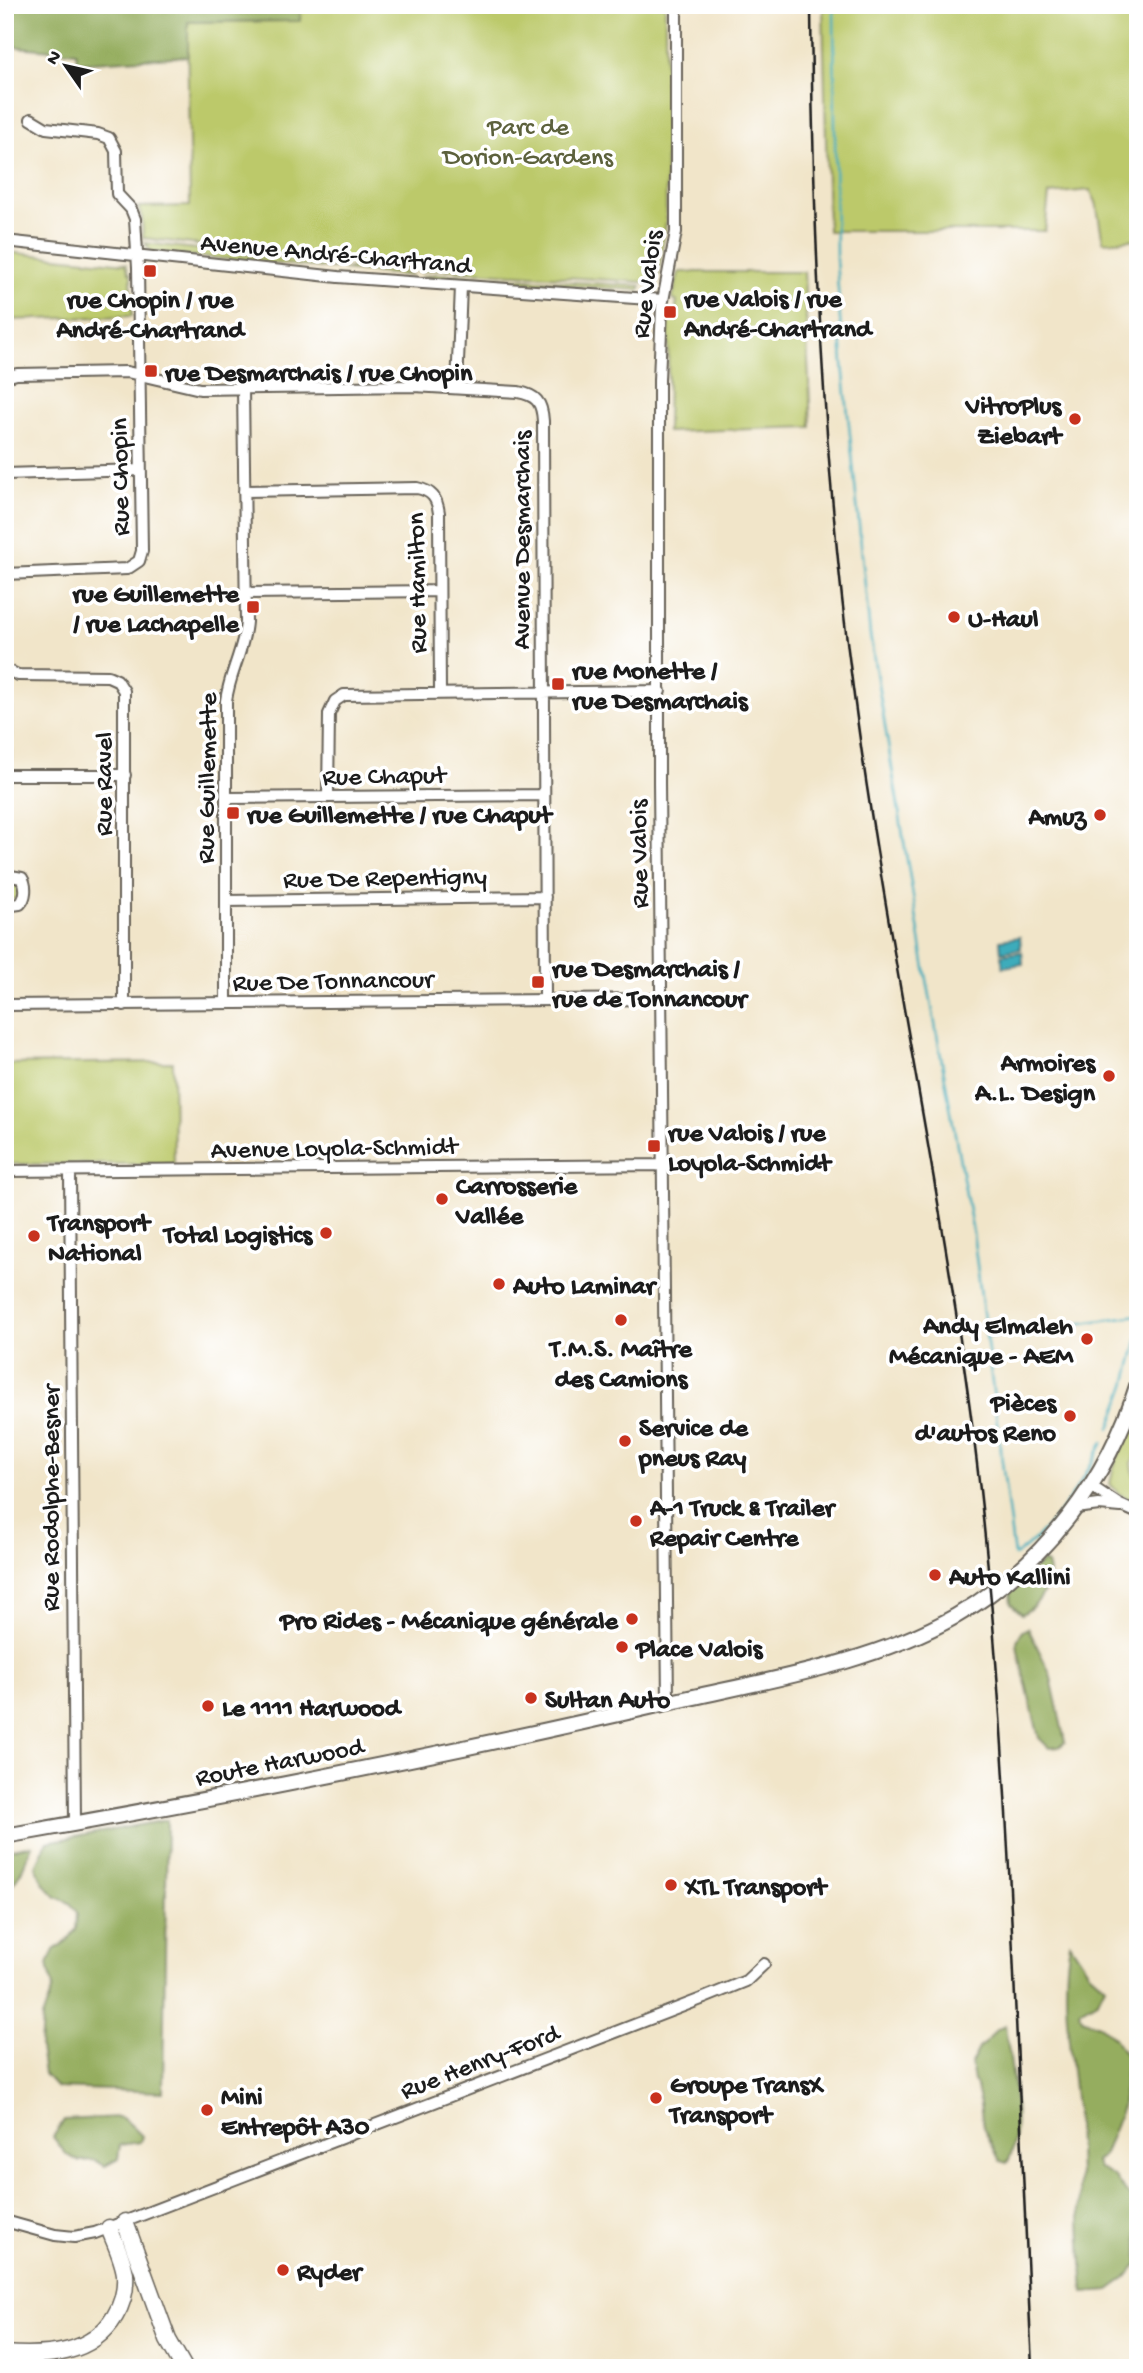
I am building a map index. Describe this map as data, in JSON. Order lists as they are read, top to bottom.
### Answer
{
  "streets": {
    "main road": ["Route Harwood"],
    "street": [
      "Avenue André-Chartrand",
      "Rue Valois",
      "Rue Chopin",
      "Avenue Desmarchais",
      "Rue Hamilton",
      "Rue Chaput",
      "Rue Guillemette",
      "Rue Ravel",
      "Rue De Repentigny",
      "Rue De Tonnancour",
      "Avenue Loyola-Schmidt",
      "Rue Rodolphe-Besner",
      "Rue Henry-Ford"
    ]
  },
  "crossings": [
    ["Avenue André-Chartrand", "Rue Valois"],
    ["Avenue André-Chartrand", "Rue Chopin"],
    ["Rue Valois", "Rue De Tonnancour"],
    ["Rue Valois", "Avenue Loyola-Schmidt"],
    ["Rue Valois", "Route Harwood"],
    ["Rue Chopin", "Avenue Desmarchais"],
    ["Avenue Desmarchais", "Rue Chaput"],
    ["Avenue Desmarchais", "Rue Guillemette"],
    ["Avenue Desmarchais", "Rue De Repentigny"],
    ["Avenue Desmarchais", "Rue De Tonnancour"],
    ["Rue Hamilton", "Rue Guillemette"],
    ["Rue Chaput", "Rue Guillemette"],
    ["Rue Guillemette", "Rue De Repentigny"],
    ["Rue Guillemette", "Rue De Tonnancour"],
    ["Rue Ravel", "Rue De Tonnancour"],
    ["Avenue Loyola-Schmidt", "Rue Rodolphe-Besner"],
    ["Rue Rodolphe-Besner", "Route Harwood"]
  ],
  "parks": ["Parc de Dorion-Gardens"],
  "places": {
    "transit": [
      "rue Chopin / rue André-Chartrand",
      "rue Valois / rue André-Chartrand",
      "rue Desmarchais / rue Chopin",
      "rue Guillemette / rue Lachapelle",
      "rue Monette / rue Desmarchais",
      "rue Guillemette / rue Chaput",
      "rue Desmarchais / rue de Tonnancour",
      "rue Valois / rue Loyola-Schmidt"
    ],
    "other": [
      "VitroPlus Ziebart",
      "U-Haul",
      "Amuz",
      "Armoires A.L. Design",
      "Carrosserie Vallée",
      "Total Logistics",
      "Transport National",
      "Auto Laminar",
      "T.M.S. Maître des Camions",
      "Andy Elmaleh Mécanique - AEM",
      "Pièces d'autos Reno",
      "Service de pneus Ray",
      "A-1 Truck & Trailer Repair Centre",
      "Auto Kallini",
      "Pro Rides - Mécanique générale",
      "Place Valois",
      "Sultan Auto",
      "Le 1111 Harwood",
      "XTL Transport",
      "Groupe TransX Transport",
      "Mini Entrepôt A30",
      "Ryder"
    ]
  },
  "north": "top left"
}
